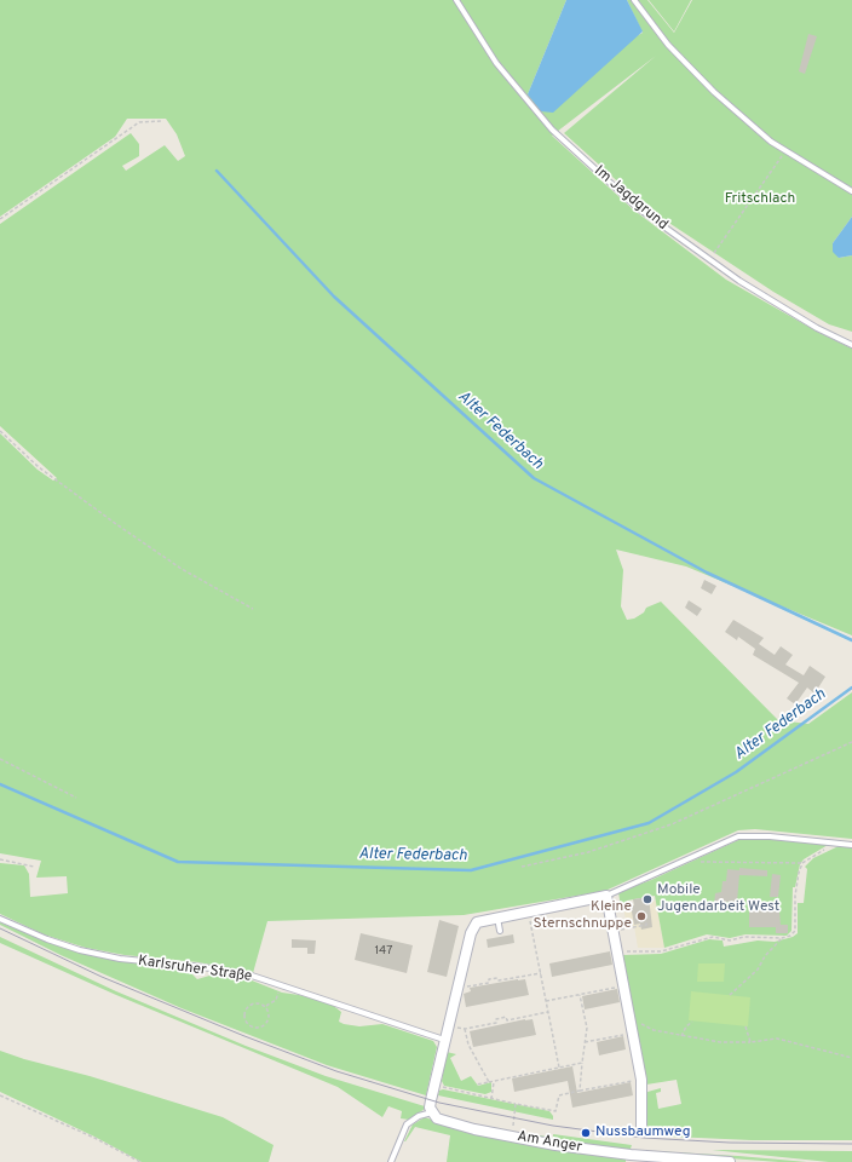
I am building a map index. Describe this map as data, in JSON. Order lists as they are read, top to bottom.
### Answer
{
  "streets": {
    "street": ["Am Anger"],
    "lane": ["Im Jagdgrund", "Karlsruher Straße"]
  },
  "water": ["Alter Federbach"],
  "parks": ["Fritschlach"],
  "places": ["Mobile Jugendarbeit West", "Kleine Sternschnuppe", "Nussbaumweg"],
  "house_numbers": ["147"]
}
